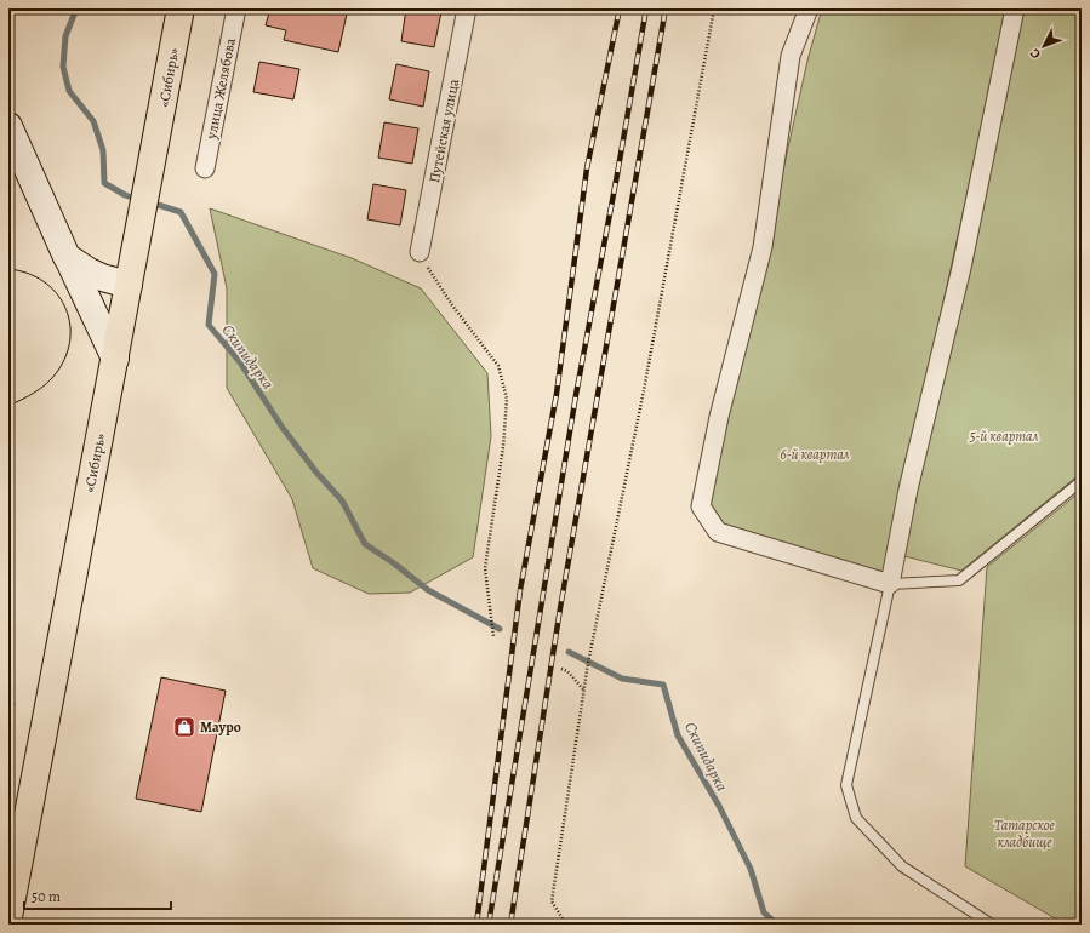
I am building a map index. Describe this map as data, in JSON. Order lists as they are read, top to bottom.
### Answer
{
  "streets": {
    "main road": ["«Сибирь»"],
    "street": ["улица Желябова", "Путейская улица"]
  },
  "water": ["Скипидарка"],
  "parks": ["5-й квартал", "6-й квартал", "Татарское кладбище"],
  "places": {
    "shop": ["Мауро"]
  },
  "scale_bar": "50 m",
  "north": "bottom left"
}
